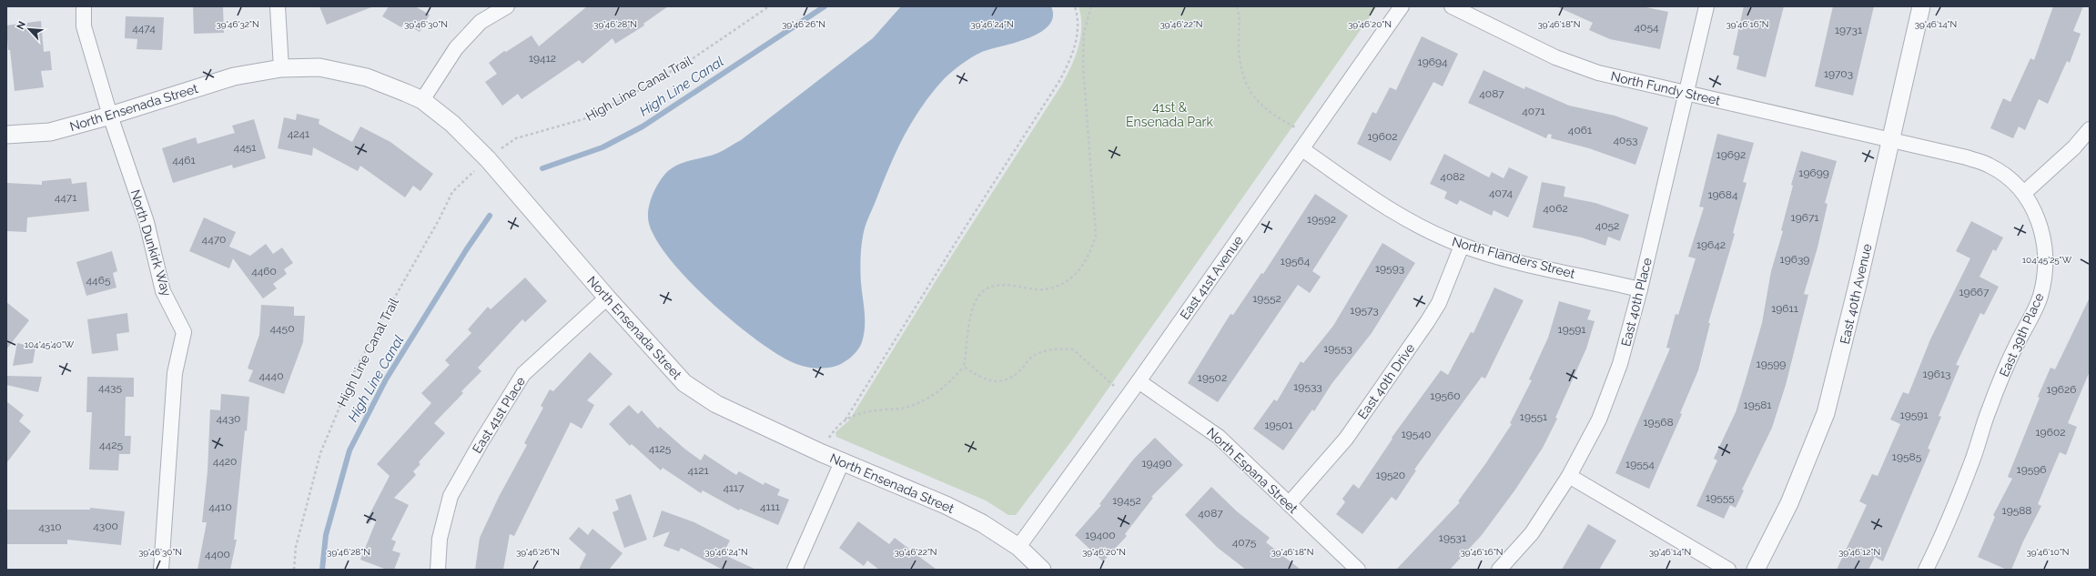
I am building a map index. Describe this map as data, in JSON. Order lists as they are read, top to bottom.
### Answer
{
  "streets": {
    "street": [
      "North Fundy Street",
      "North Ensenada Street",
      "North Dunkirk Way",
      "North Flanders Street",
      "East 41st Avenue",
      "East 40th Avenue",
      "East 40th Place",
      "East 39th Place",
      "East 40th Drive",
      "East 41st Place",
      "North Espana Street"
    ],
    "path": ["High Line Canal Trail"]
  },
  "crossings": [
    ["North Fundy Street", "East 40th Avenue"],
    ["North Fundy Street", "East 40th Place"],
    ["North Fundy Street", "East 39th Place"],
    ["North Ensenada Street", "North Dunkirk Way"],
    ["North Ensenada Street", "East 41st Avenue"],
    ["North Ensenada Street", "East 41st Place"],
    ["North Flanders Street", "East 41st Avenue"],
    ["North Flanders Street", "East 40th Place"],
    ["North Flanders Street", "East 40th Drive"],
    ["East 41st Avenue", "North Espana Street"],
    ["East 40th Avenue", "East 39th Place"],
    ["East 40th Drive", "North Espana Street"]
  ],
  "water": ["High Line Canal"],
  "parks": ["41st & Ensenada Park"],
  "house_numbers": [
    "4054",
    "4474",
    "19731",
    "19412",
    "19694",
    "19703",
    "4087",
    "4071",
    "4061",
    "4241",
    "19602",
    "4053",
    "4451",
    "19692",
    "4461",
    "19699",
    "4082",
    "4074",
    "19684",
    "4471",
    "4062",
    "19671",
    "19592",
    "4052",
    "4470",
    "19642",
    "19639",
    "19564",
    "19593",
    "4460",
    "4465",
    "19667",
    "19552",
    "19611",
    "19573",
    "4450",
    "19591",
    "19553",
    "19599",
    "19613",
    "4440",
    "19502",
    "19533",
    "4435",
    "19626",
    "19560",
    "19581",
    "19591",
    "19551",
    "4430",
    "19568",
    "19501",
    "19602",
    "19540",
    "4425",
    "4125",
    "19585",
    "4420",
    "19490",
    "19554",
    "19596",
    "4121",
    "19520",
    "4117",
    "19555",
    "19452",
    "4410",
    "4111",
    "19588",
    "4087",
    "4300",
    "4310",
    "19400",
    "19531",
    "4075",
    "4400"
  ],
  "north": "top left",
  "coordinates": [
    "39°46'20\"N",
    "39°46'16\"N",
    "39°46'32\"N",
    "39°46'30\"N",
    "39°46'28\"N",
    "39°46'26\"N",
    "39°46'24\"N",
    "39°46'22\"N",
    "39°46'18\"N",
    "39°46'14\"N",
    "104°45'25\"W",
    "104°45'40\"W",
    "39°46'12\"N",
    "39°46'10\"N"
  ]
}
